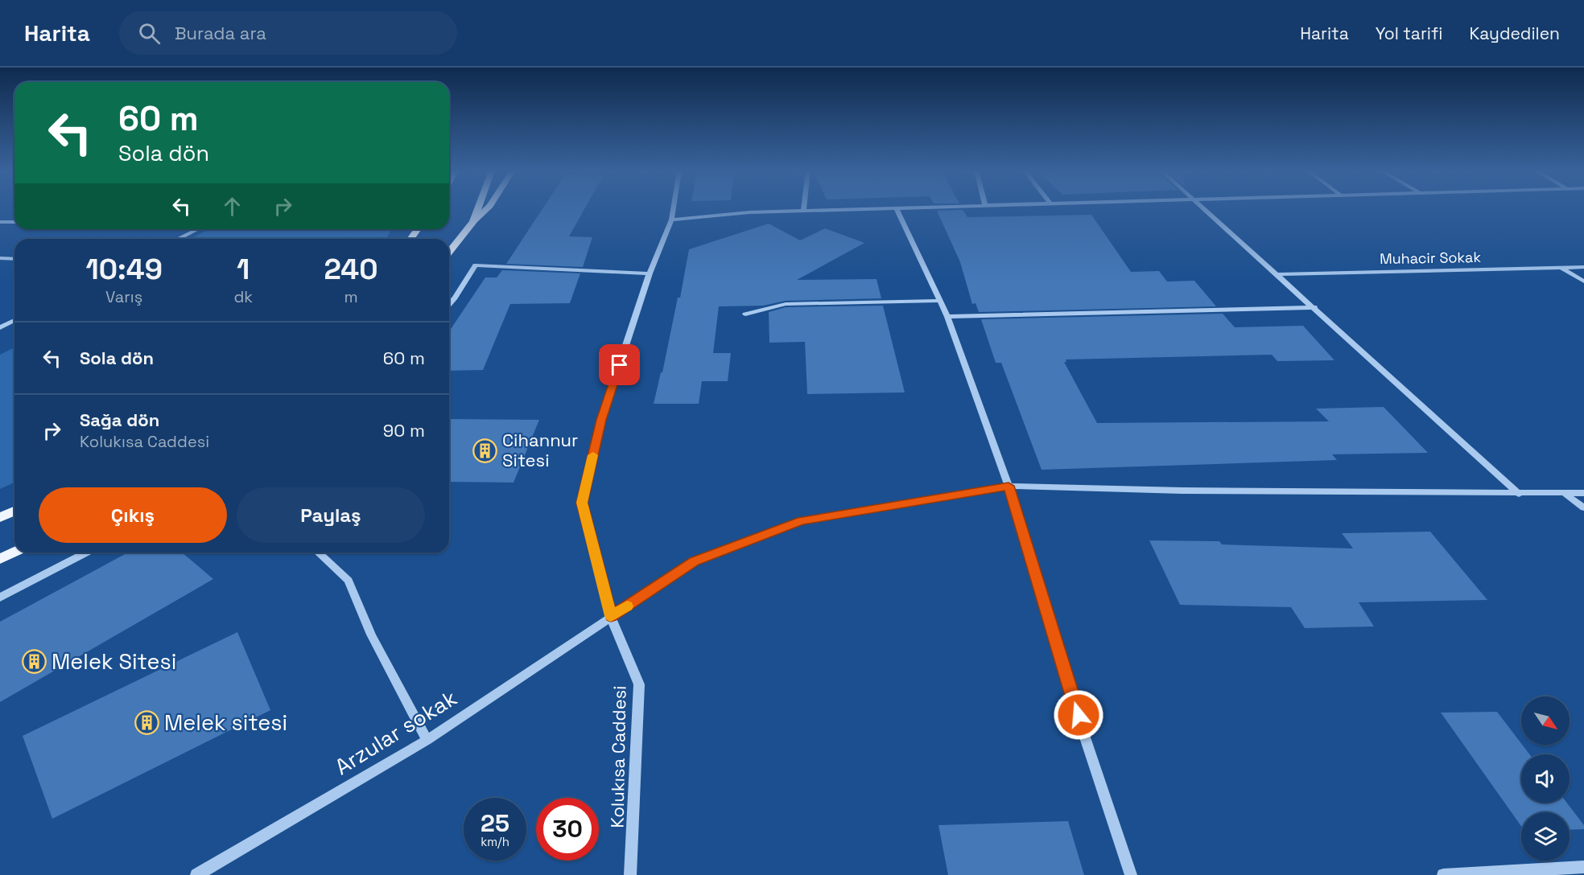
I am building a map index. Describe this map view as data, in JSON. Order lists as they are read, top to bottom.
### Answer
{
  "streets": {
    "street": ["Muhacir Sokak", "Arzular sokak", "Kolukısa Caddesi"]
  },
  "crossings": [
    ["Arzular sokak", "Kolukısa Caddesi"]
  ],
  "places": {
    "building": ["Cihannur Sitesi", "Melek Sitesi", "Melek sitesi"]
  },
  "north": "bottom right",
  "page": {
    "header": "Harita",
    "search": "Burada ara",
    "nav": ["Harita", "Yol tarifi", "Kaydedilen"],
    "turn": ["60 m", "Sola dön"],
    "eta": [
      "10:49",
      "Varış",
      "1",
      "dk",
      "240",
      "m"
    ],
    "list": [
      {
        "name": "Sola dön",
        "value": "60 m"
      },
      {
        "name": "Sağa dön",
        "note": "Kolukısa Caddesi",
        "value": "90 m"
      }
    ],
    "buttons": ["Çıkış", "Paylaş"],
    "speed": "25 km/h",
    "limit": "30"
  }
}
